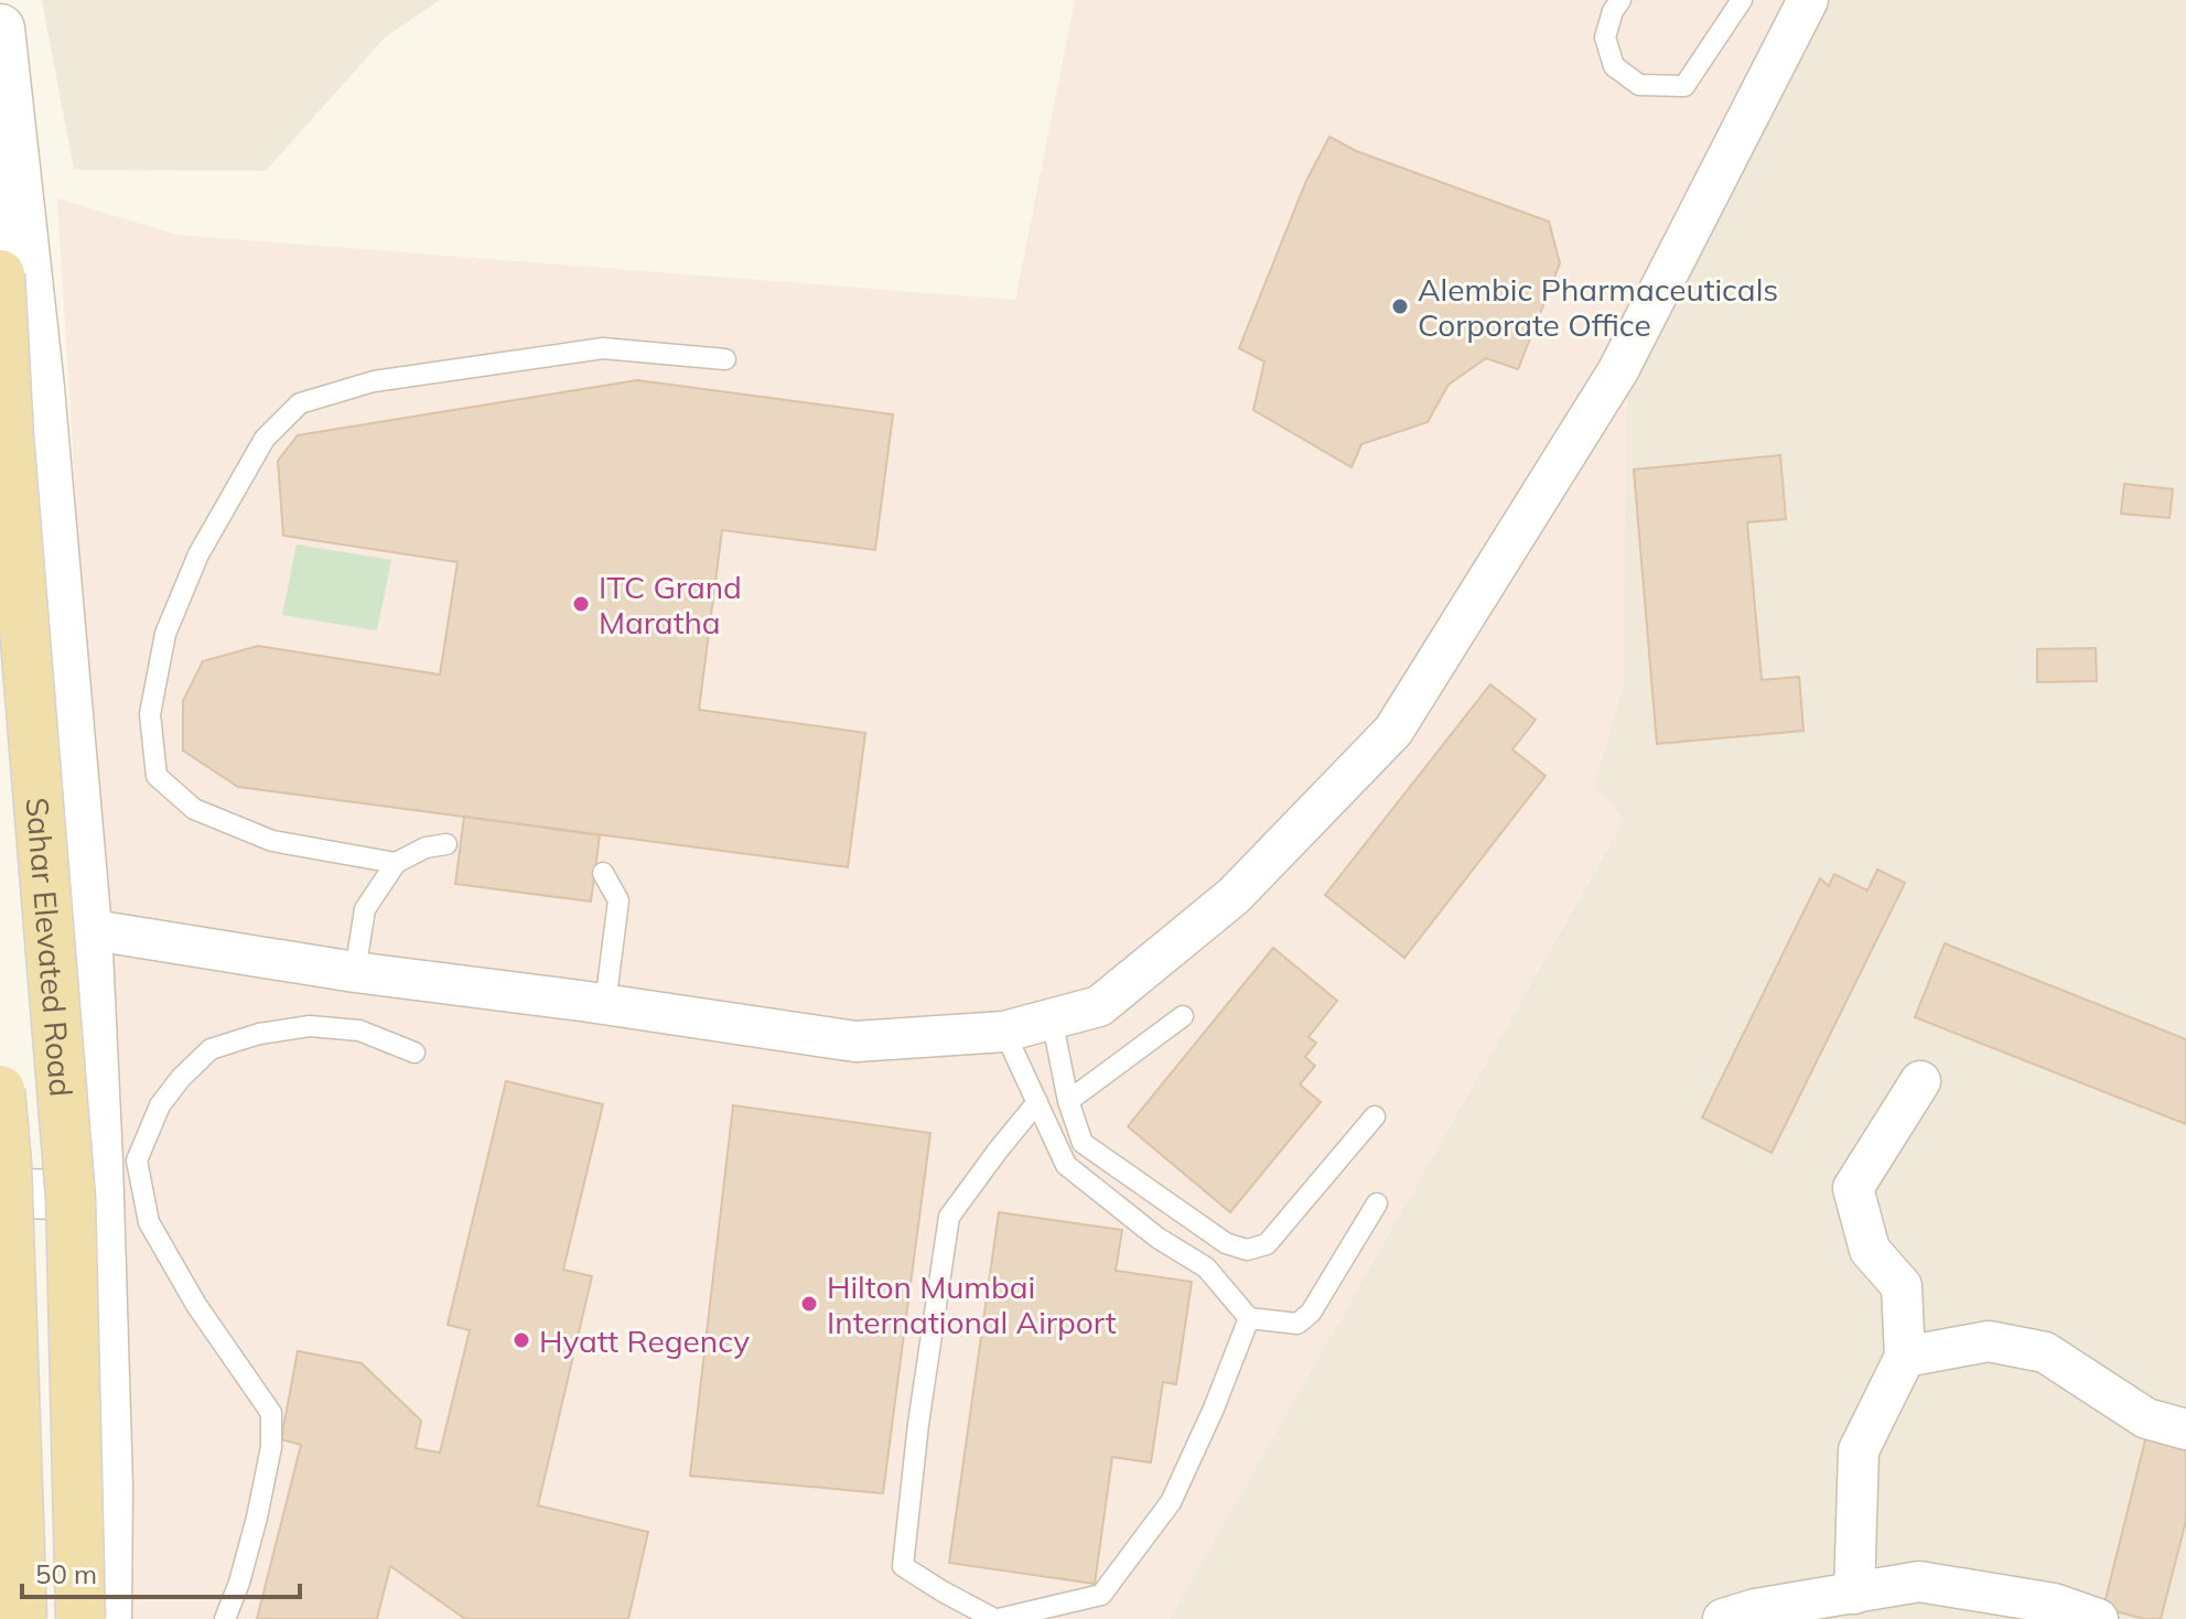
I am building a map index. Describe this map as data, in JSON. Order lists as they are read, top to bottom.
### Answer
{
  "streets": {
    "main road": ["Sahar Elevated Road"]
  },
  "places": [
    "Alembic Pharmaceuticals Corporate Office",
    "ITC Grand Maratha",
    "Hilton Mumbai International Airport",
    "Hyatt Regency"
  ],
  "scale_bar": "50 m"
}
